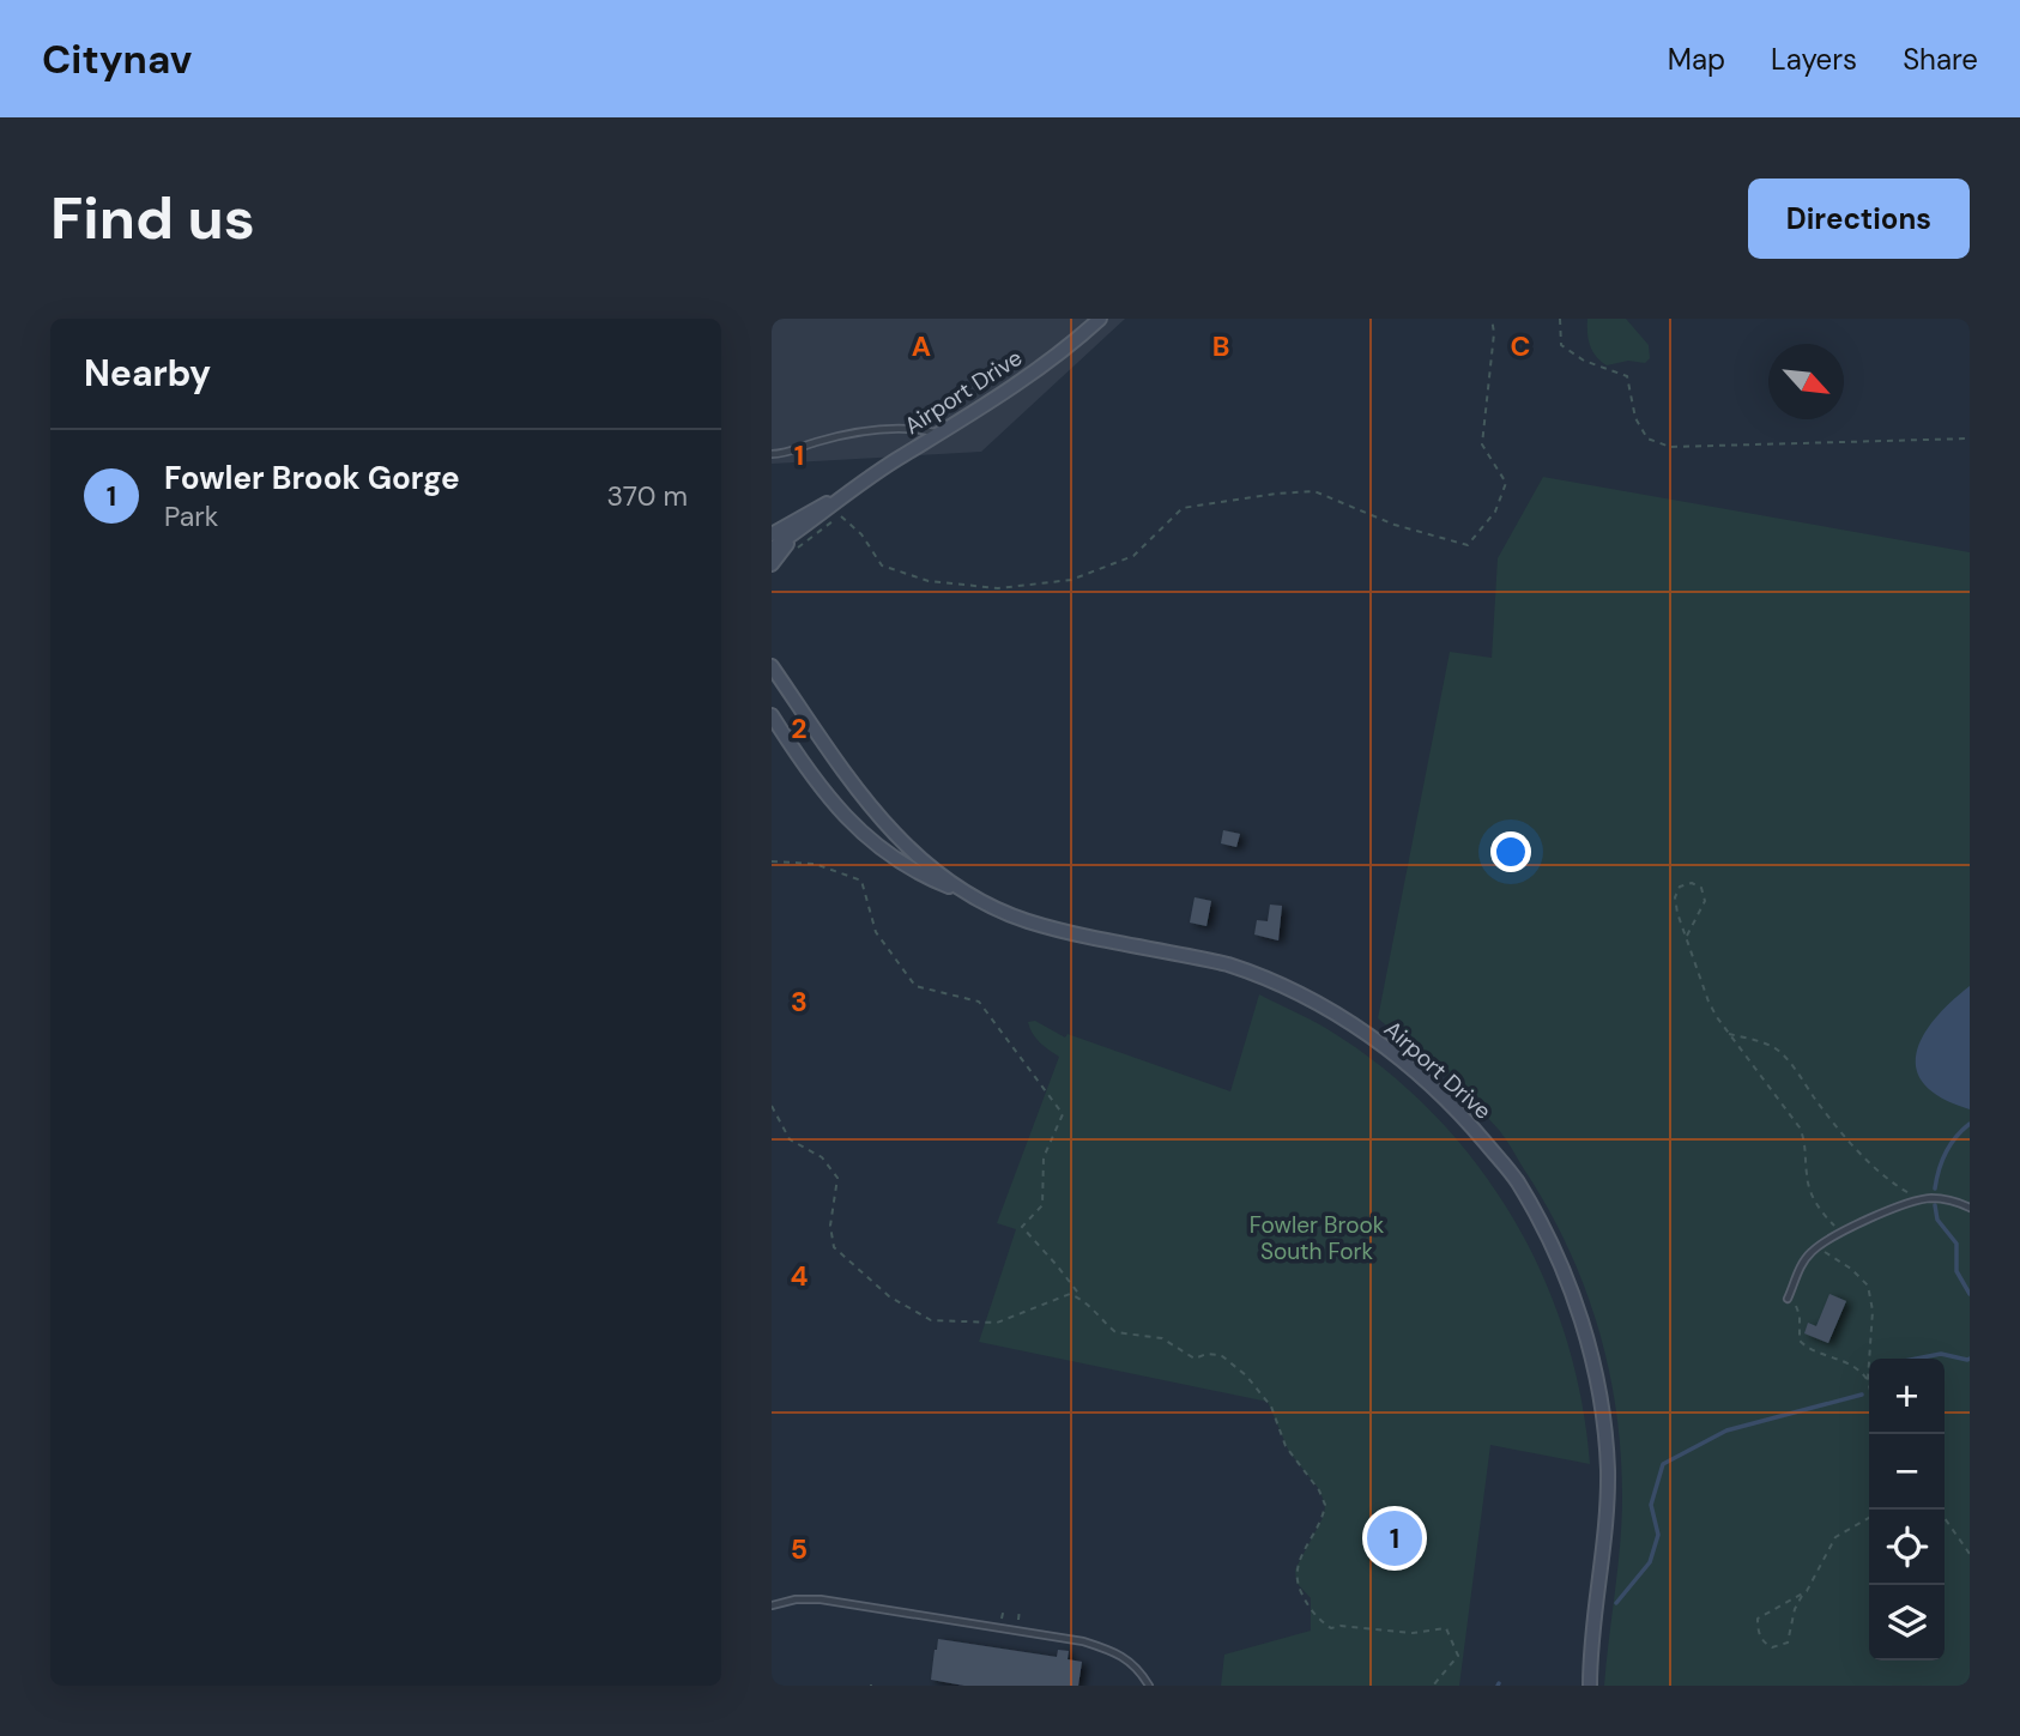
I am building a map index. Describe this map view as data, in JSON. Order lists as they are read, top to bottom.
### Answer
{
  "streets": {
    "main road": ["Airport Drive"]
  },
  "parks": ["Fowler Brook South Fork"],
  "north": "bottom right",
  "page": {
    "header": "Citynav",
    "nav": ["Map", "Layers", "Share"],
    "buttons": "Directions",
    "title": "Find us",
    "heading": "Nearby",
    "list": [
      {
        "mark": "1",
        "name": "Fowler Brook Gorge",
        "note": "Park",
        "value": "370 m"
      }
    ],
    "map_buttons": ["+", "−"],
    "pins": "1"
  },
  "grid": {
    "columns": ["A", "B", "C"],
    "rows": [
      "1",
      "2",
      "3",
      "4",
      "5"
    ]
  }
}
